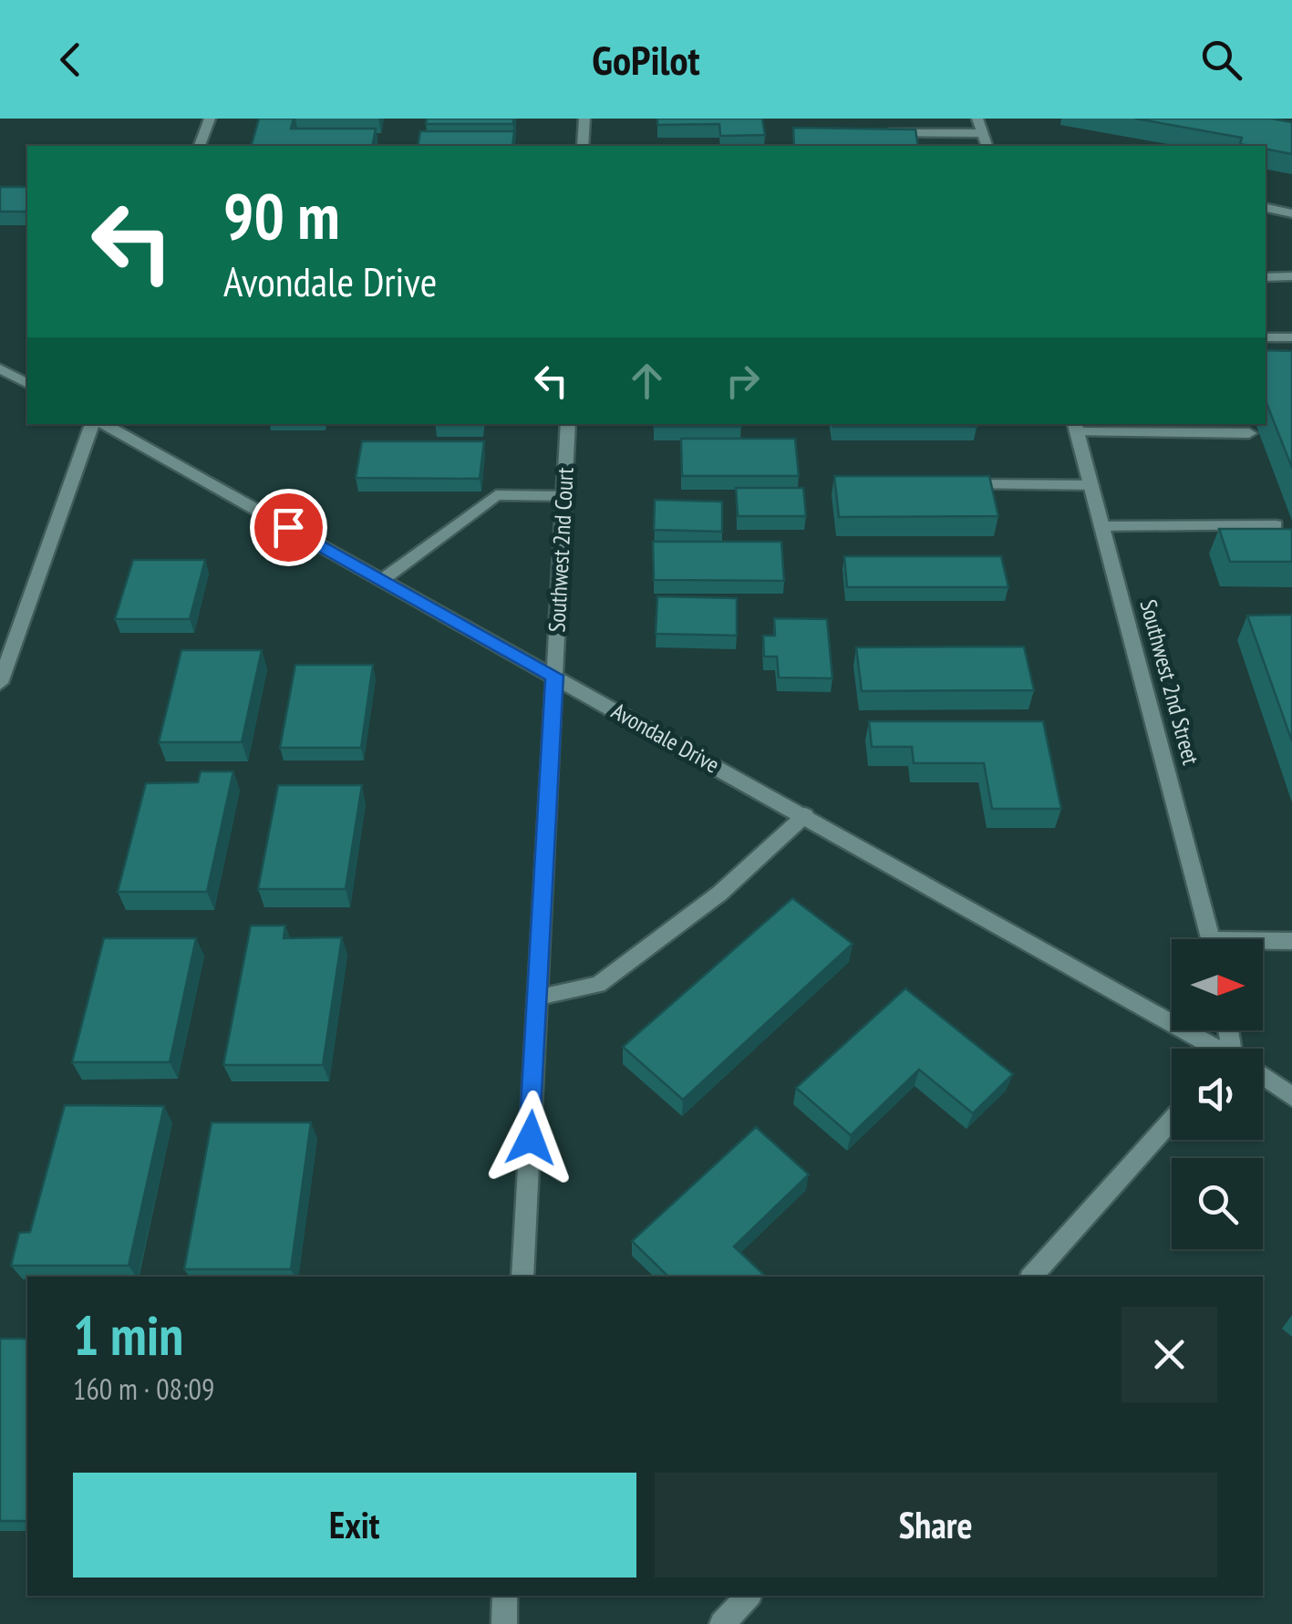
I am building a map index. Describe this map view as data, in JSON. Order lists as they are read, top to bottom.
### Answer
{
  "streets": {
    "street": ["Southwest 2nd Court", "Southwest 2nd Street", "Avondale Drive"]
  },
  "crossings": [
    ["Southwest 2nd Court", "Avondale Drive"]
  ],
  "north": "right",
  "page": {
    "header": "GoPilot",
    "turn": ["90 m", "Avondale Drive"],
    "heading": ["1 min", "160 m · 08:09"],
    "buttons": ["Exit", "Share"]
  }
}
